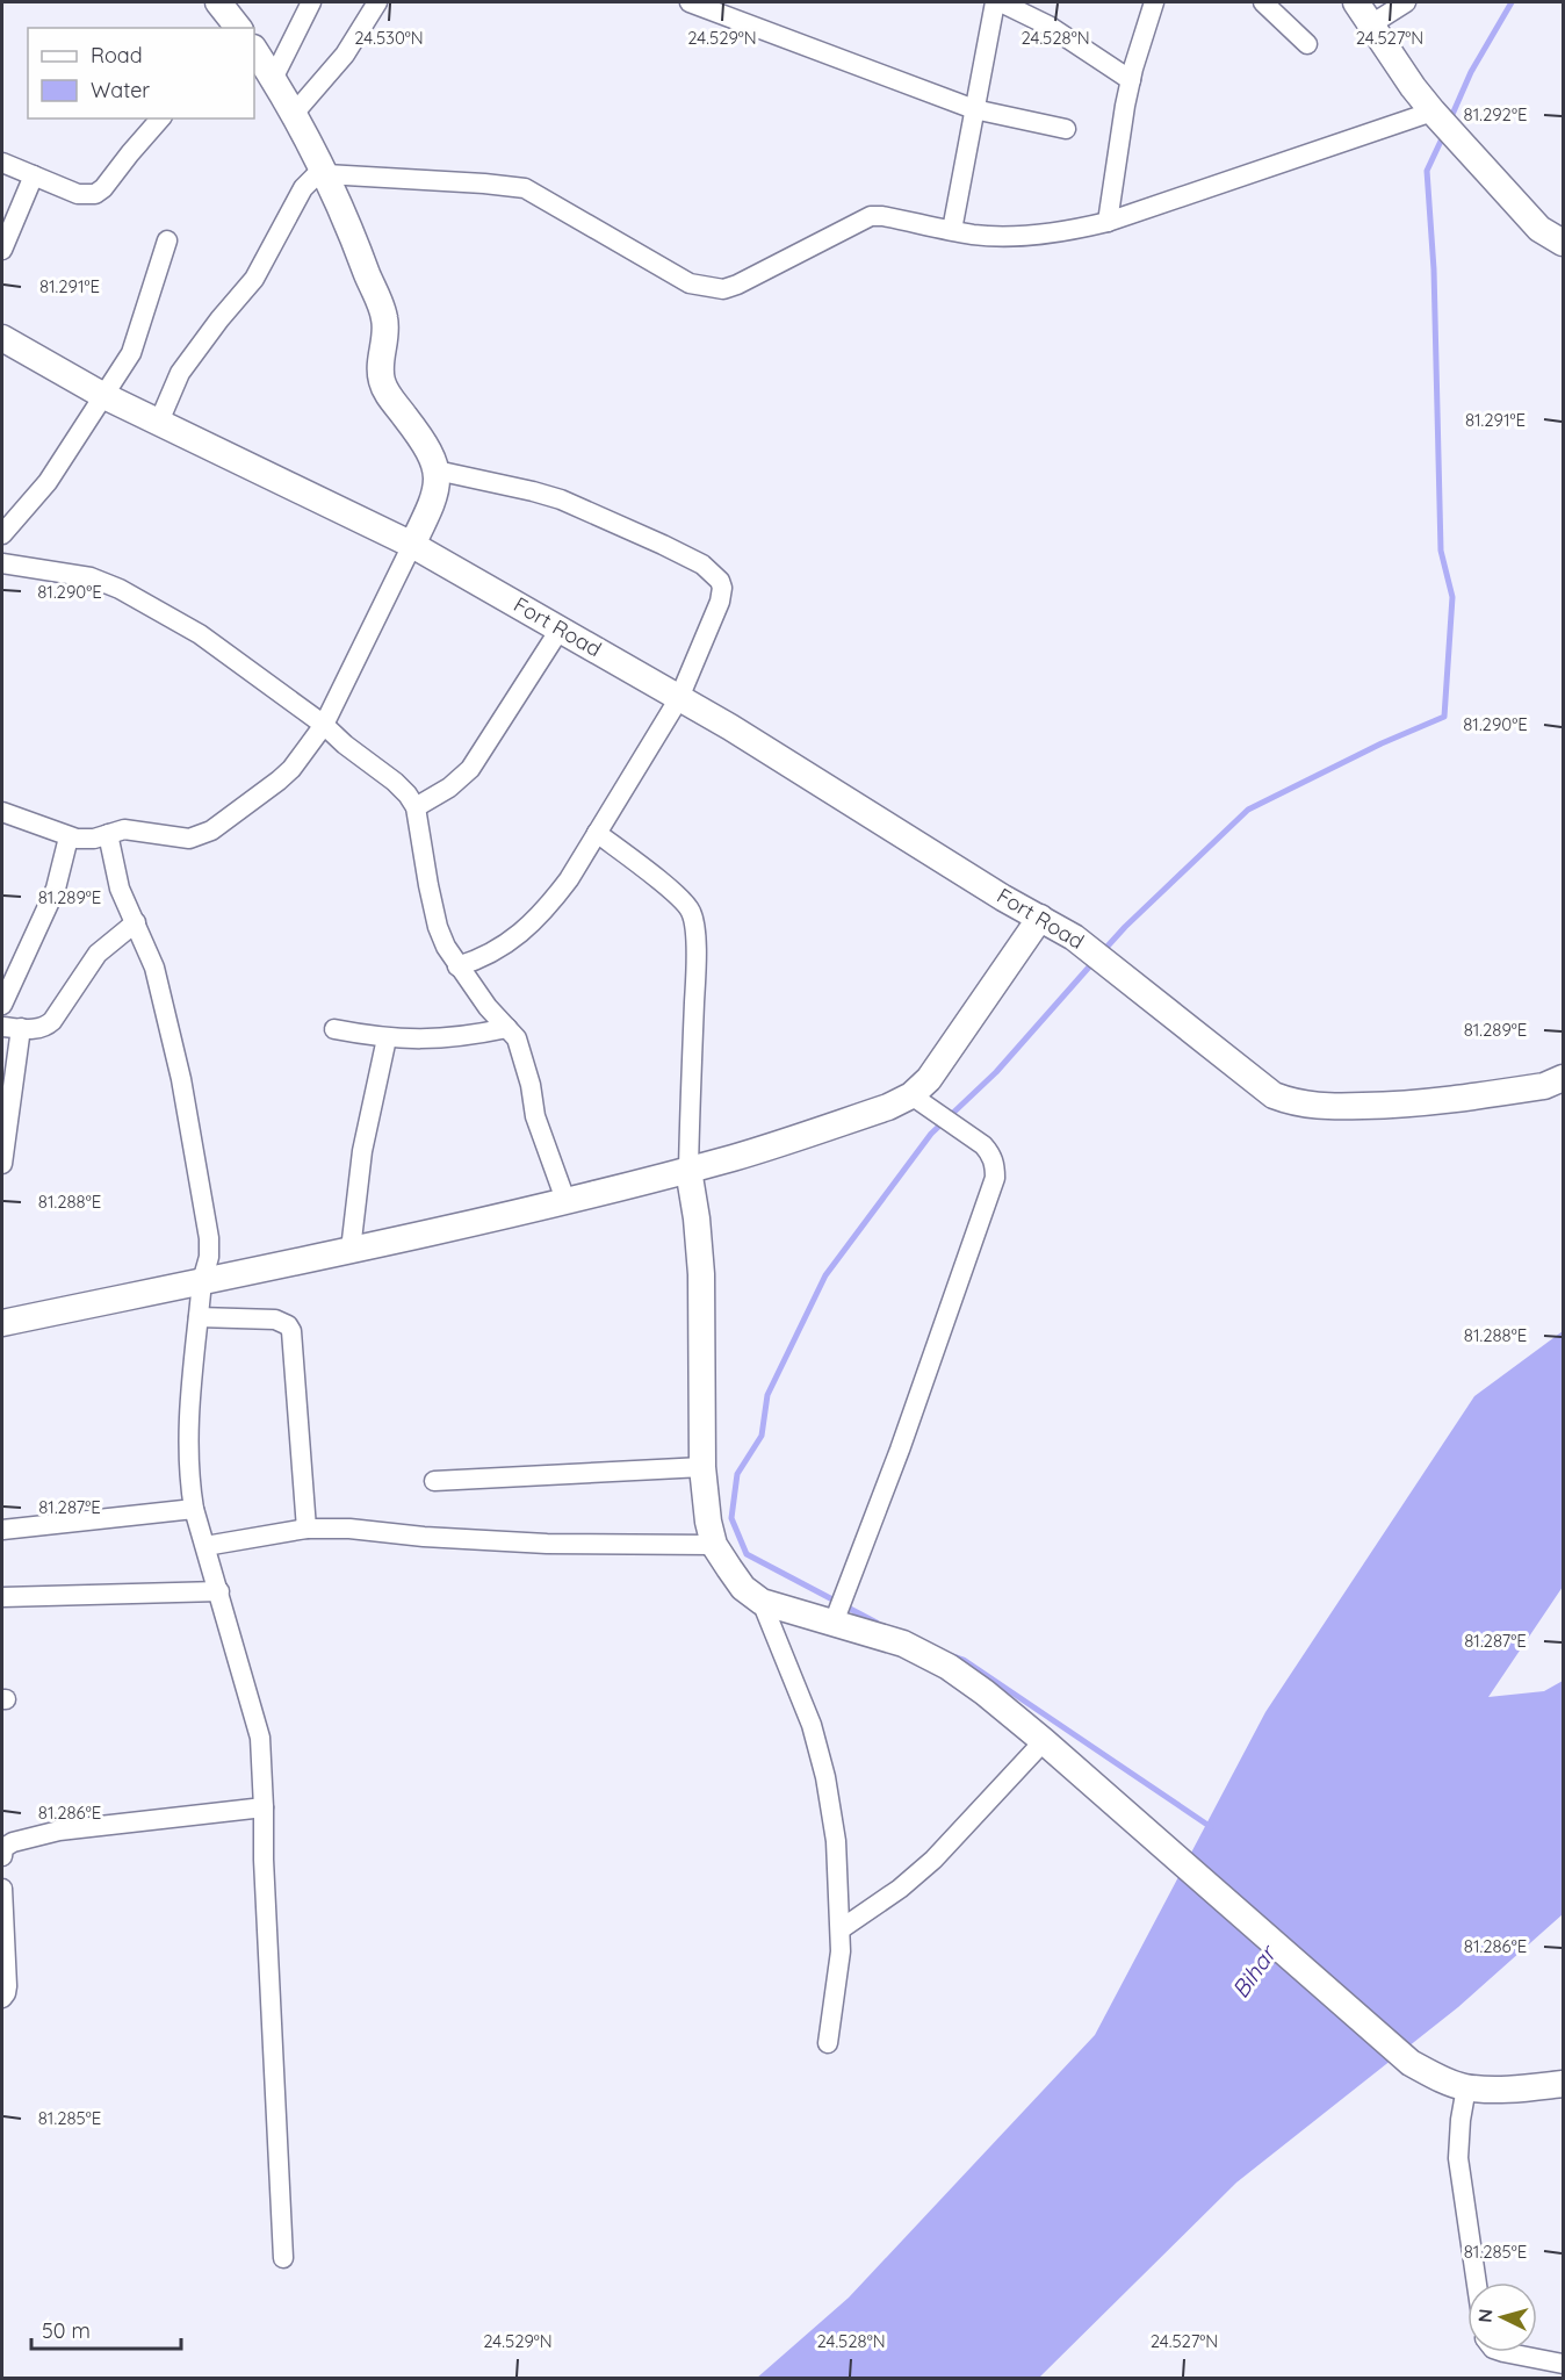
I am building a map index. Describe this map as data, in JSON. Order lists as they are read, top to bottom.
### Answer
{
  "streets": {
    "street": ["Fort Road"]
  },
  "water": ["Bihar"],
  "legend": ["Road", "Water"],
  "scale_bar": "50 m",
  "north": "left",
  "coordinates": [
    "24.530°N",
    "24.529°N",
    "24.528°N",
    "24.527°N",
    "81.292°E",
    "81.291°E",
    "81.290°E",
    "81.289°E",
    "81.288°E",
    "81.287°E",
    "81.286°E",
    "81.285°E"
  ]
}
